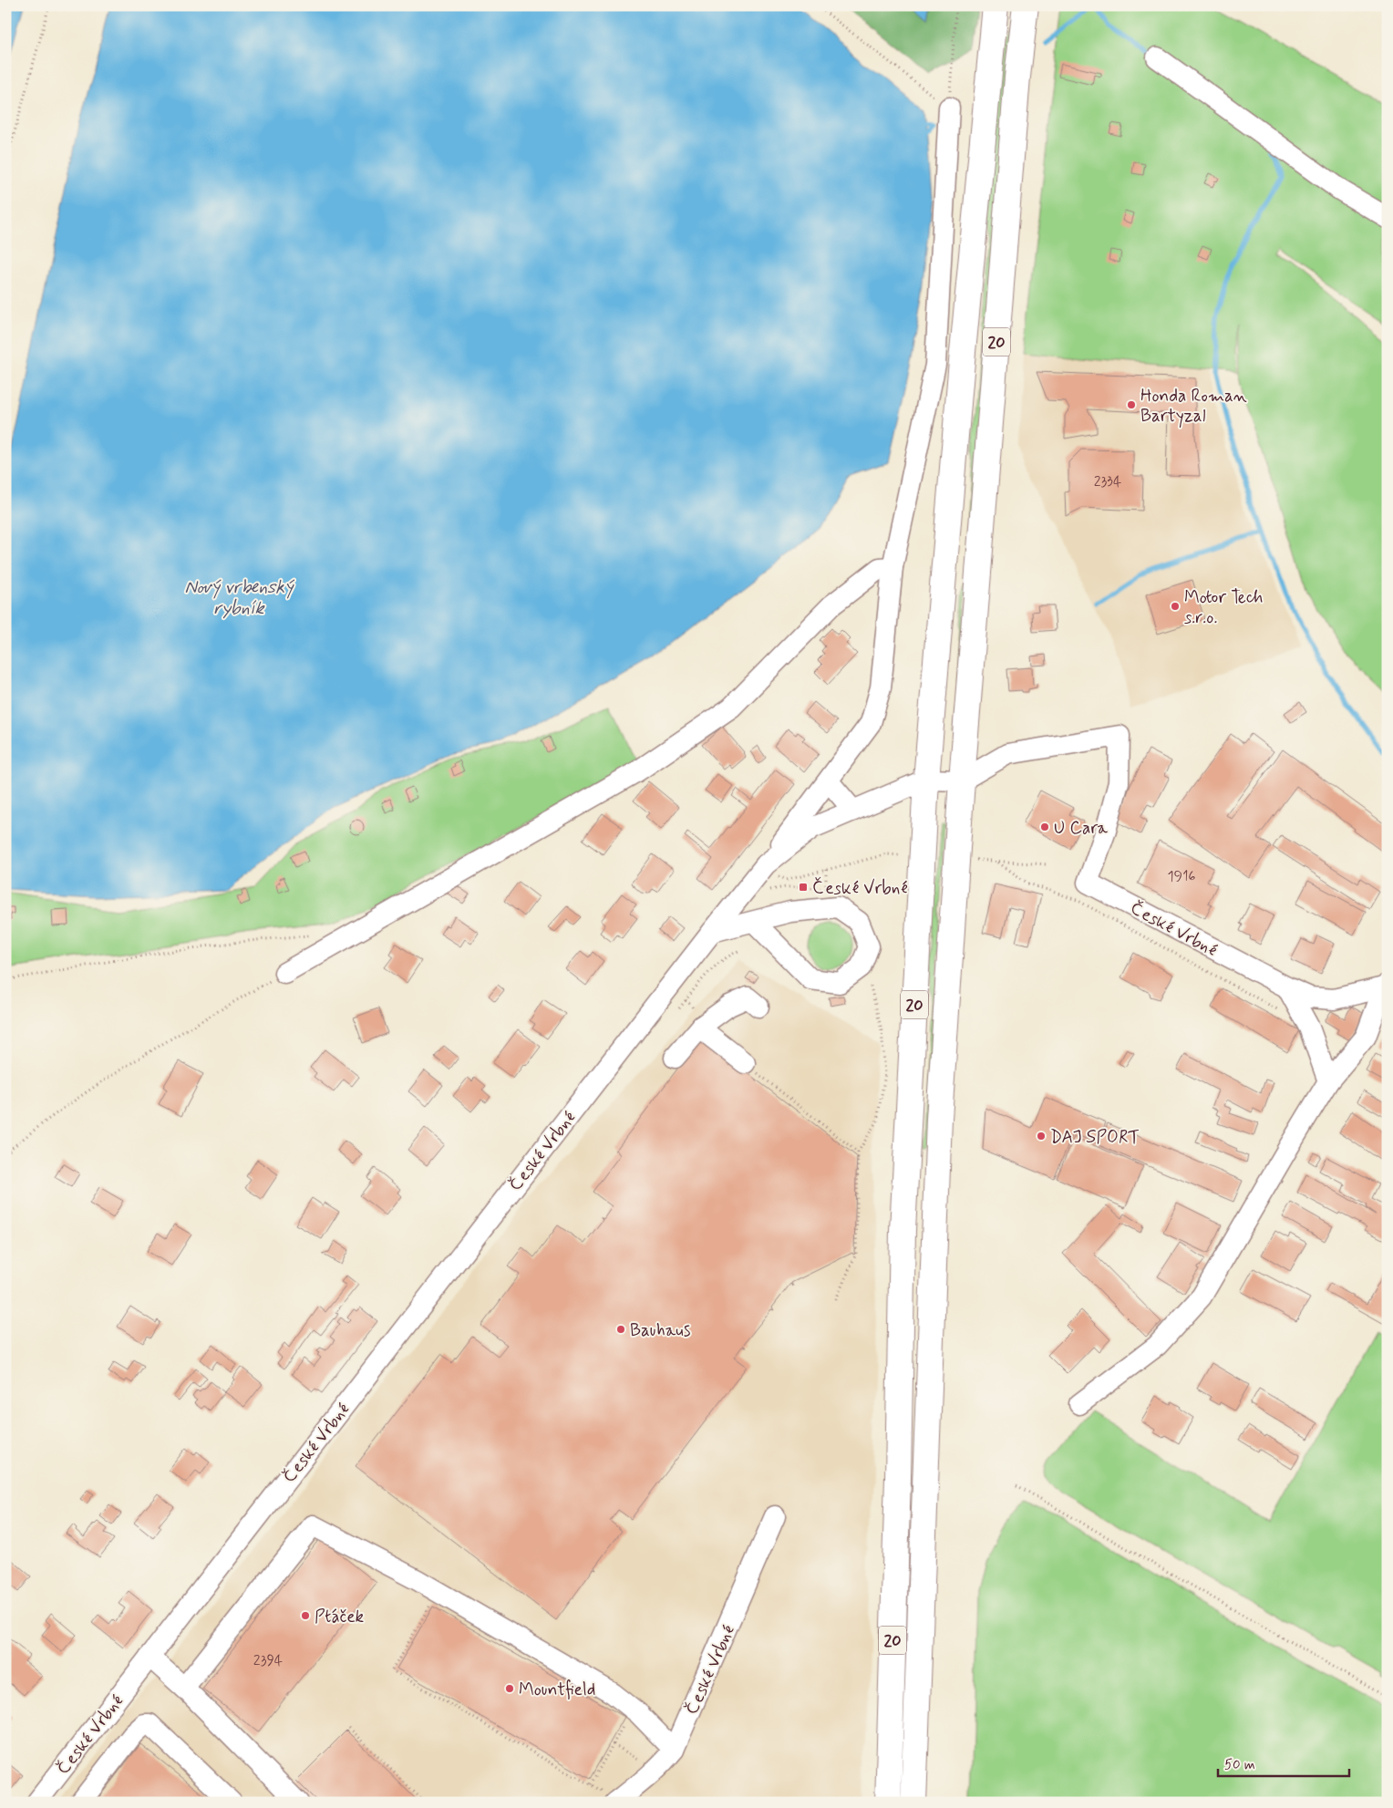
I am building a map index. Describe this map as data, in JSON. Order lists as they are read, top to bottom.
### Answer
{
  "streets": {
    "main road": ["20"],
    "street": ["České Vrbné"]
  },
  "crossings": [
    ["20", "České Vrbné"]
  ],
  "water": ["Nový vrbenský rybník"],
  "places": {
    "other": [
      "Honda Roman Bartyzal",
      "Motor Tech s.r.o.",
      "U Cara",
      "DAJ SPORT",
      "Bauhaus",
      "Ptáček",
      "Mountfield"
    ],
    "transit": ["České Vrbné"]
  },
  "house_numbers": ["2334", "1916", "2394"],
  "scale_bar": "50 m"
}
